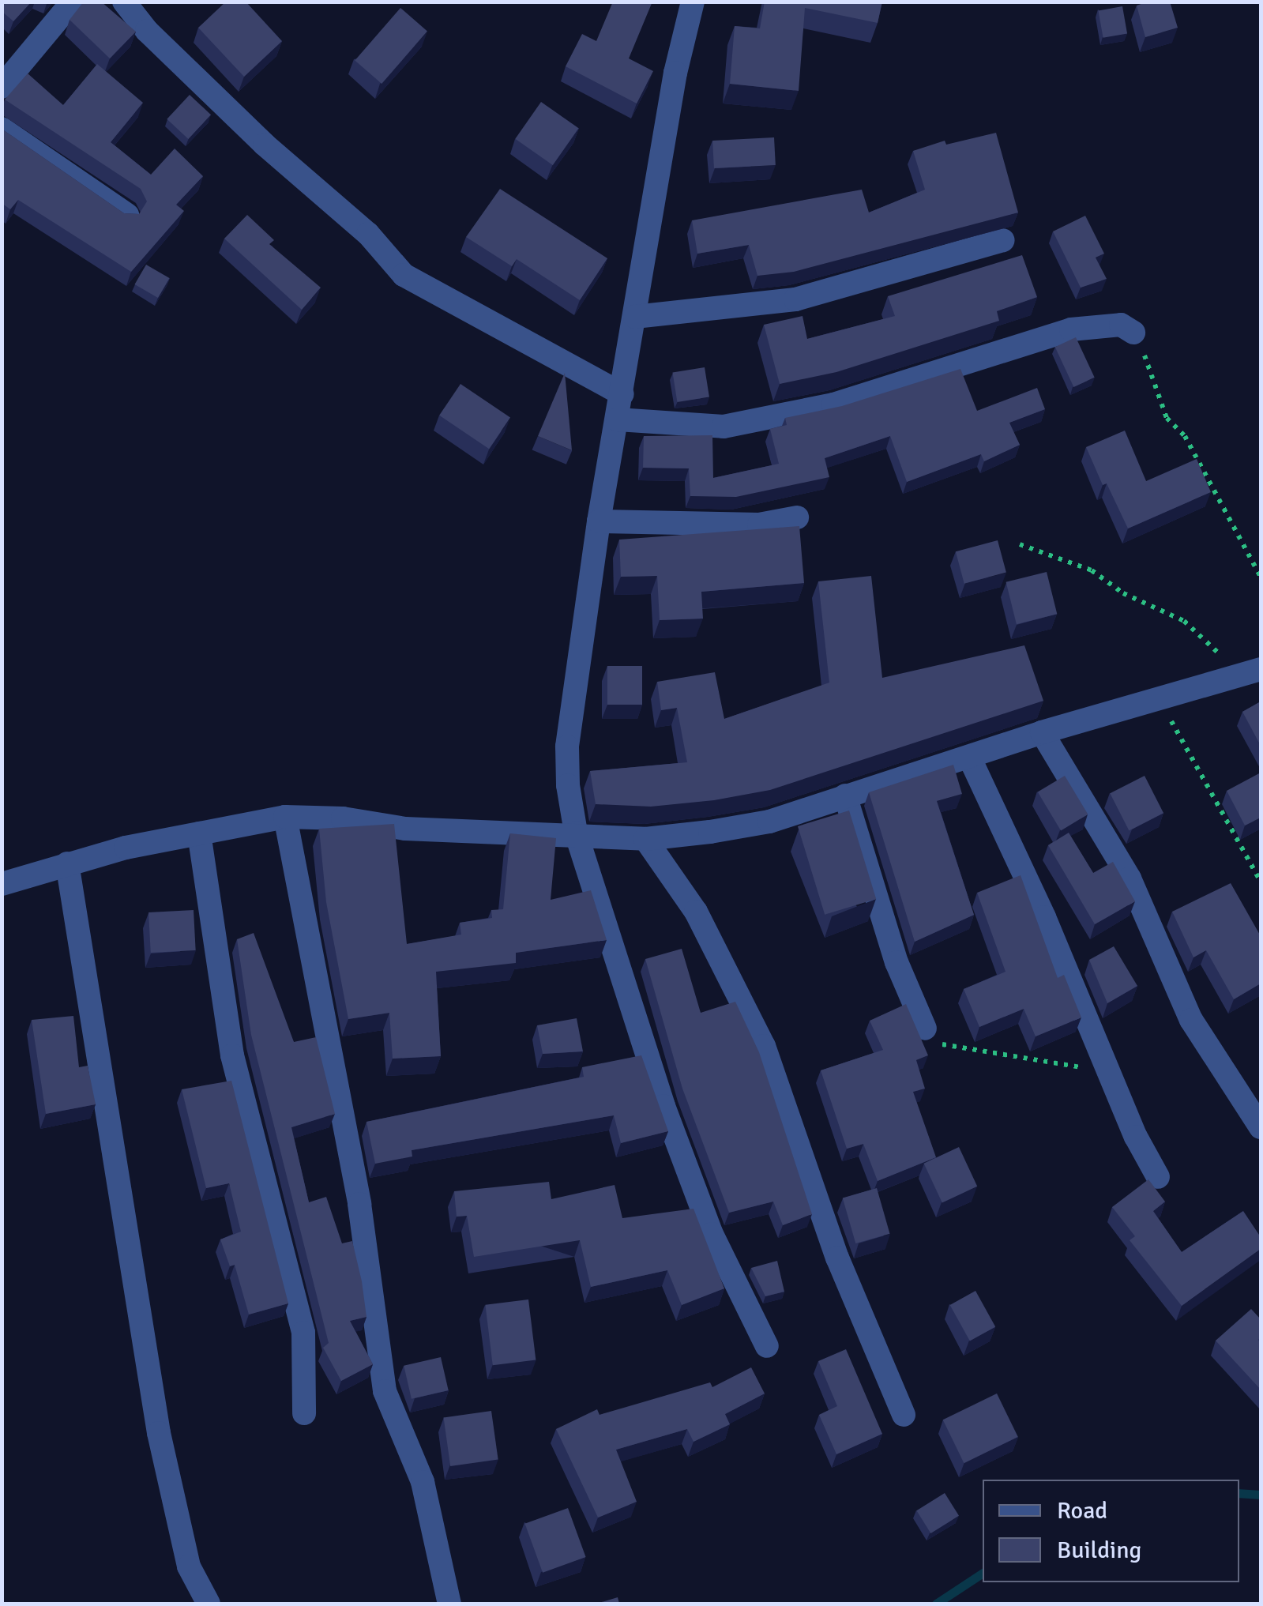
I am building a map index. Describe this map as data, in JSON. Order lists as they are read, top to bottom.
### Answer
{
  "legend": ["Road", "Building"]
}
